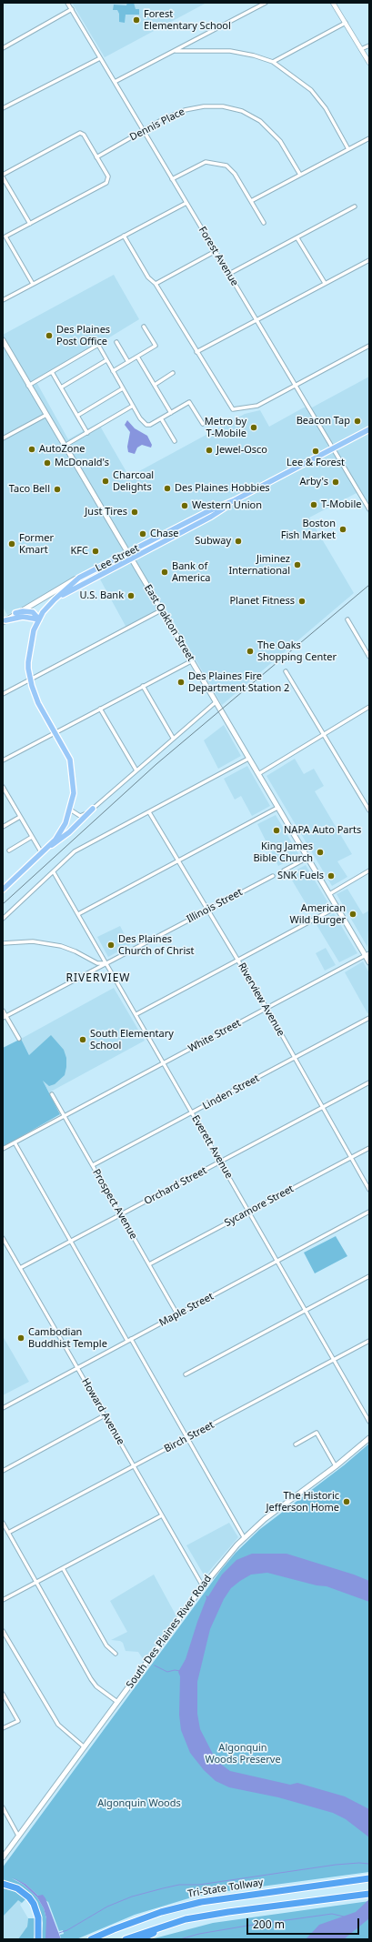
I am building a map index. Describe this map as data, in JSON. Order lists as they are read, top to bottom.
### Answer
{
  "streets": {
    "highway": ["Tri-State Tollway"],
    "main road": ["Lee Street", "East Oakton Street", "South Des Plaines River Road"],
    "street": [
      "Dennis Place",
      "Forest Avenue",
      "Illinois Street",
      "Riverview Avenue",
      "White Street",
      "Linden Street",
      "Everett Avenue",
      "Orchard Street",
      "Prospect Avenue",
      "Sycamore Street",
      "Maple Street",
      "Howard Avenue",
      "Birch Street"
    ]
  },
  "crossings": [
    ["Dennis Place", "Forest Avenue"],
    ["Forest Avenue", "Lee Street"],
    ["Lee Street", "East Oakton Street"],
    ["East Oakton Street", "White Street"],
    ["Illinois Street", "Riverview Avenue"],
    ["Illinois Street", "Everett Avenue"],
    ["Riverview Avenue", "White Street"],
    ["Riverview Avenue", "Linden Street"],
    ["Riverview Avenue", "Orchard Street"],
    ["Riverview Avenue", "Sycamore Street"],
    ["White Street", "Everett Avenue"],
    ["White Street", "Prospect Avenue"],
    ["Linden Street", "Everett Avenue"],
    ["Linden Street", "Prospect Avenue"],
    ["Everett Avenue", "Orchard Street"],
    ["Everett Avenue", "Sycamore Street"],
    ["Everett Avenue", "Maple Street"],
    ["Everett Avenue", "Birch Street"],
    ["Orchard Street", "Prospect Avenue"],
    ["Orchard Street", "Howard Avenue"],
    ["Prospect Avenue", "Sycamore Street"],
    ["Prospect Avenue", "Maple Street"],
    ["Maple Street", "Howard Avenue"],
    ["Howard Avenue", "Birch Street"],
    ["Howard Avenue", "South Des Plaines River Road"]
  ],
  "districts": ["RIVERVIEW"],
  "parks": ["Algonquin Woods Preserve", "Algonquin Woods"],
  "places": [
    "Forest Elementary School",
    "Des Plaines Post Office",
    "Beacon Tap",
    "Metro by T-Mobile",
    "AutoZone",
    "Jewel-Osco",
    "Lee & Forest",
    "McDonald's",
    "Charcoal Delights",
    "Arby's",
    "Des Plaines Hobbies",
    "Taco Bell",
    "T-Mobile",
    "Western Union",
    "Just Tires",
    "Boston Fish Market",
    "Chase",
    "Subway",
    "Former Kmart",
    "KFC",
    "Jiminez International",
    "Bank of America",
    "U.S. Bank",
    "Planet Fitness",
    "The Oaks Shopping Center",
    "Des Plaines Fire Department Station 2",
    "NAPA Auto Parts",
    "King James Bible Church",
    "SNK Fuels",
    "American Wild Burger",
    "Des Plaines Church of Christ",
    "South Elementary School",
    "Cambodian Buddhist Temple",
    "The Historic Jefferson Home"
  ],
  "scale_bar": "200 m"
}
